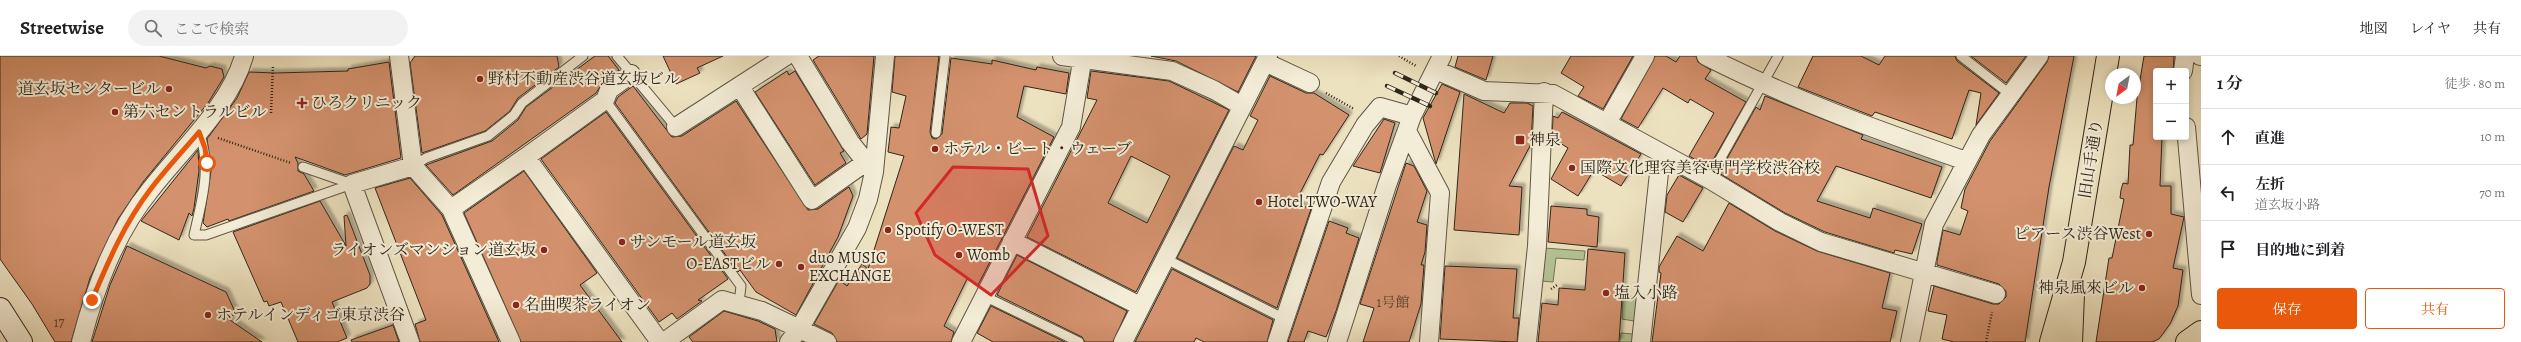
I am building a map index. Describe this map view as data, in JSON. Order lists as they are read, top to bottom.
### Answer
{
  "streets": {
    "main road": ["旧山手通り"]
  },
  "places": {
    "other": [
      "野村不動産渋谷道玄坂ビル",
      "道玄坂センタービル",
      "第六セントラルビル",
      "ホテル・ビート・ウェーブ",
      "国際文化理容美容専門学校渋谷校",
      "Hotel TWO-WAY",
      "Spotify O-WEST",
      "ピアース渋谷West",
      "サンモール道玄坂",
      "ライオンズマンション道玄坂",
      "Womb",
      "O-EASTビル",
      "duo MUSIC EXCHANGE",
      "神泉風來ビル",
      "塩入小路",
      "名曲喫茶ライオン",
      "ホテルインディゴ東京渋谷"
    ],
    "health": ["ひろクリニック"],
    "transit": ["神泉"]
  },
  "house_numbers": ["1号館", "17"],
  "north": "bottom left",
  "page": {
    "header": "Streetwise",
    "search": "ここで検索",
    "nav": ["地図", "レイヤ", "共有"],
    "heading": ["1 分", "徒歩 · 80 m"],
    "map_buttons": ["+", "−"],
    "list": [
      ["直進", "10 m"],
      ["左折", "道玄坂小路", "70 m"],
      "目的地に到着"
    ],
    "buttons": ["保存", "共有"]
  }
}
